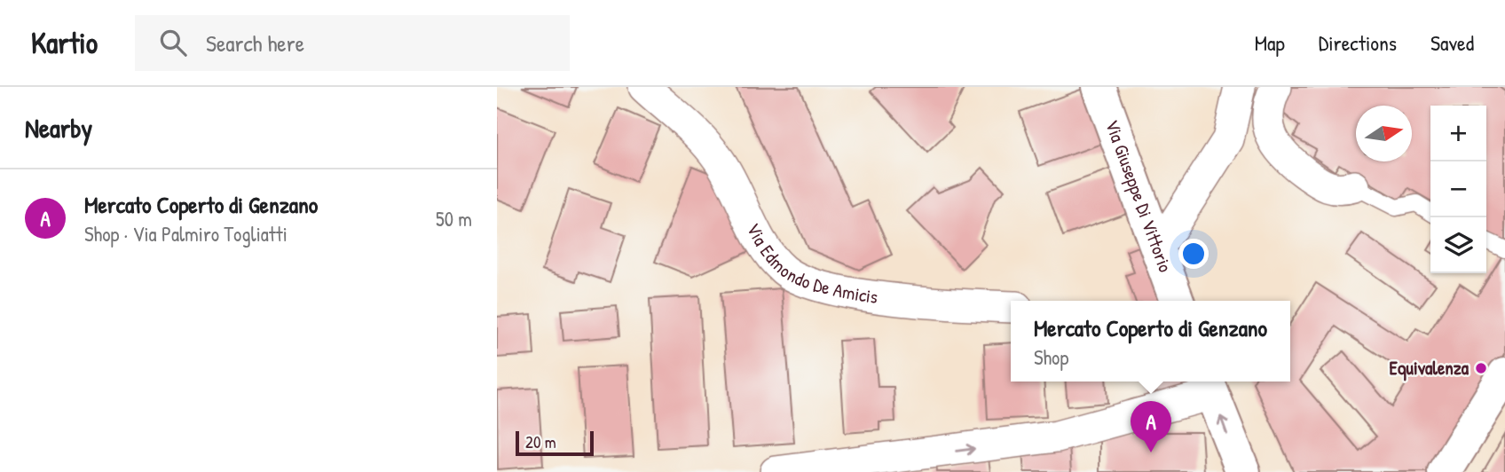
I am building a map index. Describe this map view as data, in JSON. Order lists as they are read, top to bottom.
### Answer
{
  "streets": {
    "street": ["Via Giuseppe Di Vittorio", "Via Edmondo De Amicis"]
  },
  "places": ["Equivalenza"],
  "scale_bar": "20 m",
  "north": "right",
  "page": {
    "header": "Kartio",
    "search": "Search here",
    "nav": ["Map", "Directions", "Saved"],
    "heading": "Nearby",
    "map_buttons": ["+", "−"],
    "list": [
      {
        "mark": "A",
        "name": "Mercato Coperto di Genzano",
        "note": "Shop · Via Palmiro Togliatti",
        "value": "50 m"
      }
    ],
    "popup": ["Mercato Coperto di Genzano", "Shop"],
    "pins": "A",
    "scale": "20 m"
  }
}
